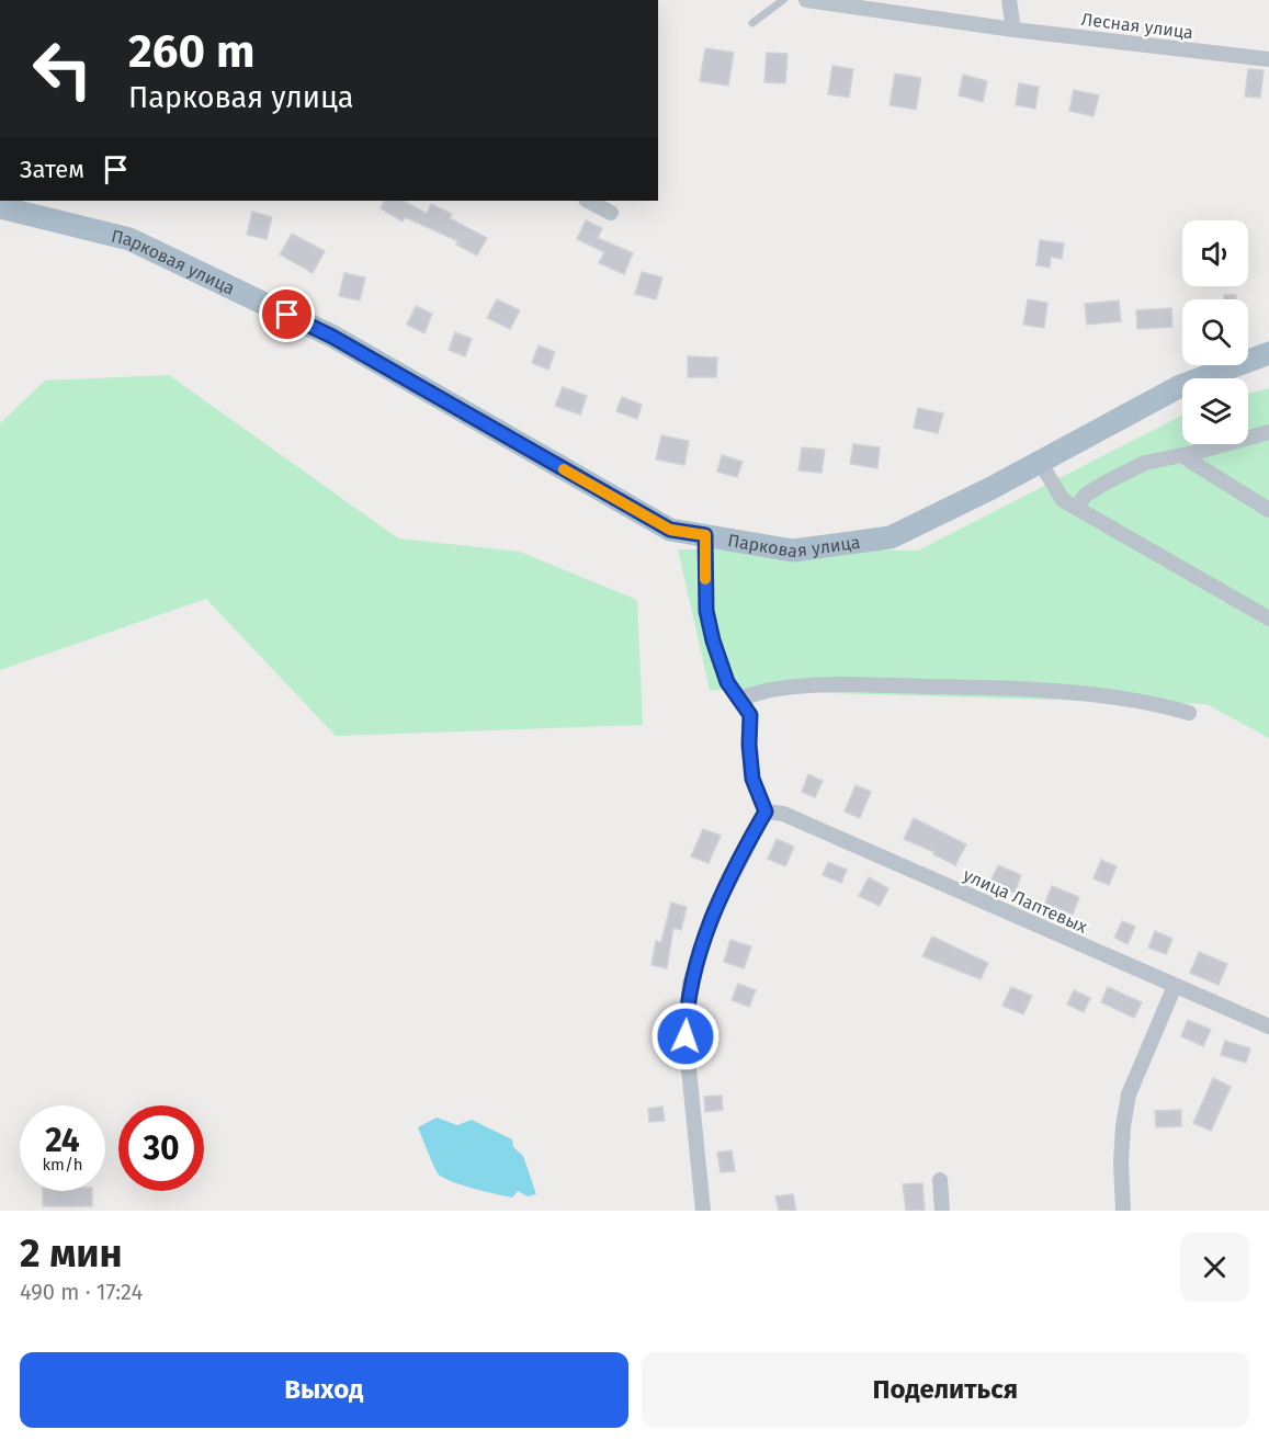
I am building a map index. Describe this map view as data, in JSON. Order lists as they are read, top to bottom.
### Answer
{
  "streets": {
    "main road": ["Парковая улица"],
    "street": ["Лесная улица", "улица Лаптевых"]
  },
  "page": {
    "turn": ["260 m", "Парковая улица"],
    "then": "Затем",
    "speed": "24 km/h",
    "limit": "30",
    "heading": ["2 мин", "490 m · 17:24"],
    "buttons": ["Выход", "Поделиться"]
  }
}
